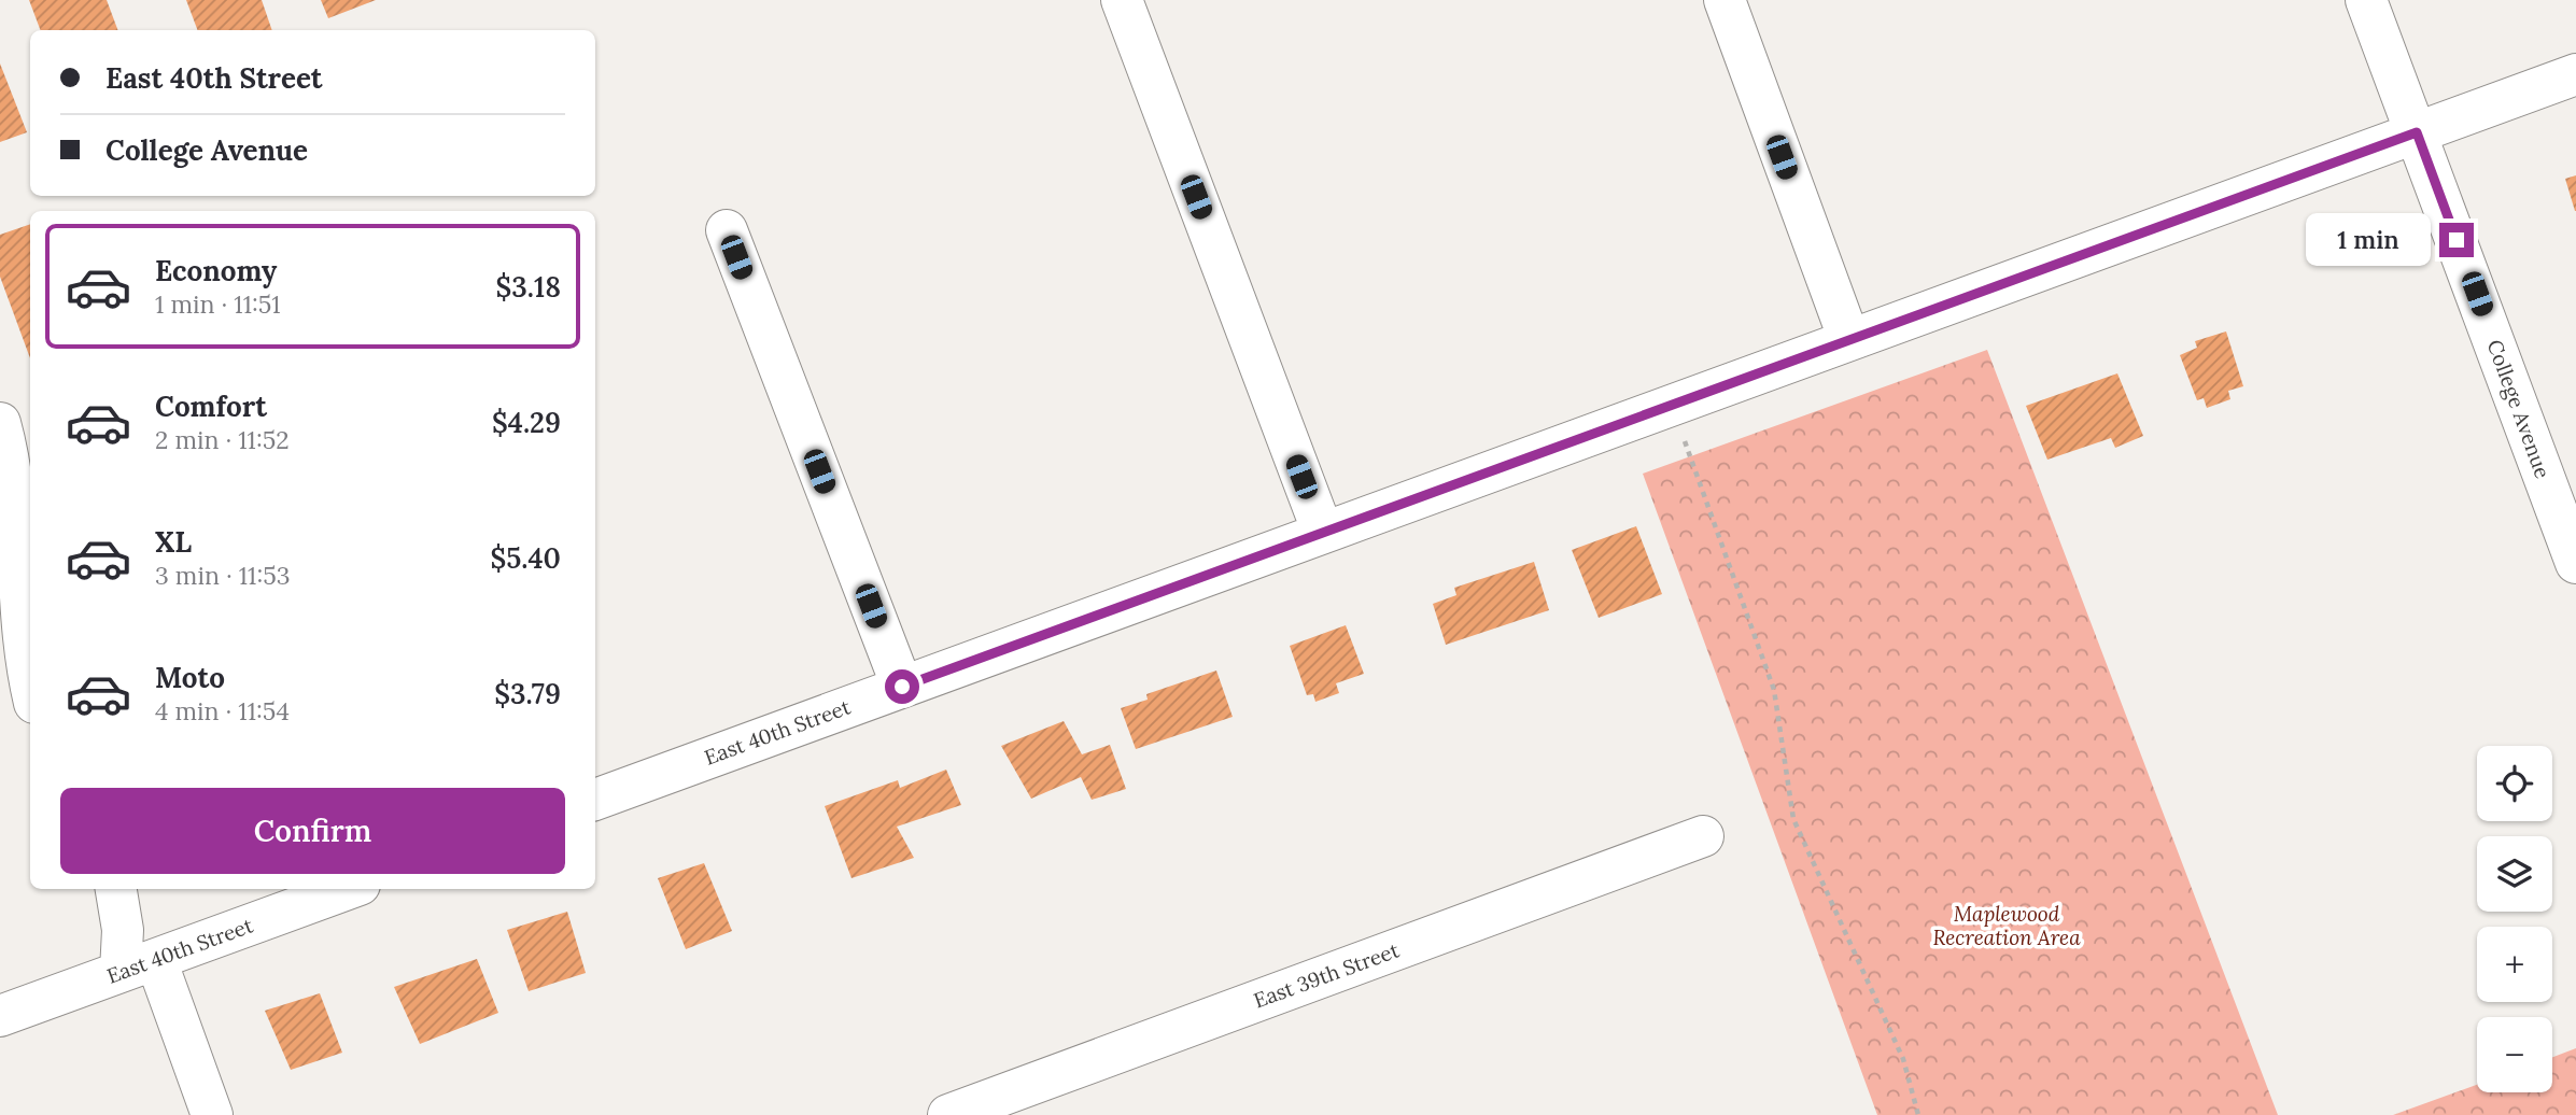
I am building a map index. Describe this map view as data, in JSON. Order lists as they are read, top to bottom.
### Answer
{
  "streets": {
    "street": ["College Avenue", "East 40th Street", "East 39th Street"]
  },
  "crossings": [
    ["College Avenue", "East 40th Street"]
  ],
  "parks": ["Maplewood Recreation Area"],
  "page": {
    "banner": ["East 40th Street", "College Avenue"],
    "bubble": "1 min",
    "list": [
      {
        "name": "Economy",
        "note": "1 min · 11:51",
        "value": "$3.18"
      },
      {
        "name": "Comfort",
        "note": "2 min · 11:52",
        "value": "$4.29"
      },
      {
        "name": "XL",
        "note": "3 min · 11:53",
        "value": "$5.40"
      },
      {
        "name": "Moto",
        "note": "4 min · 11:54",
        "value": "$3.79"
      }
    ],
    "map_buttons": ["+", "−"],
    "buttons": "Confirm"
  }
}
